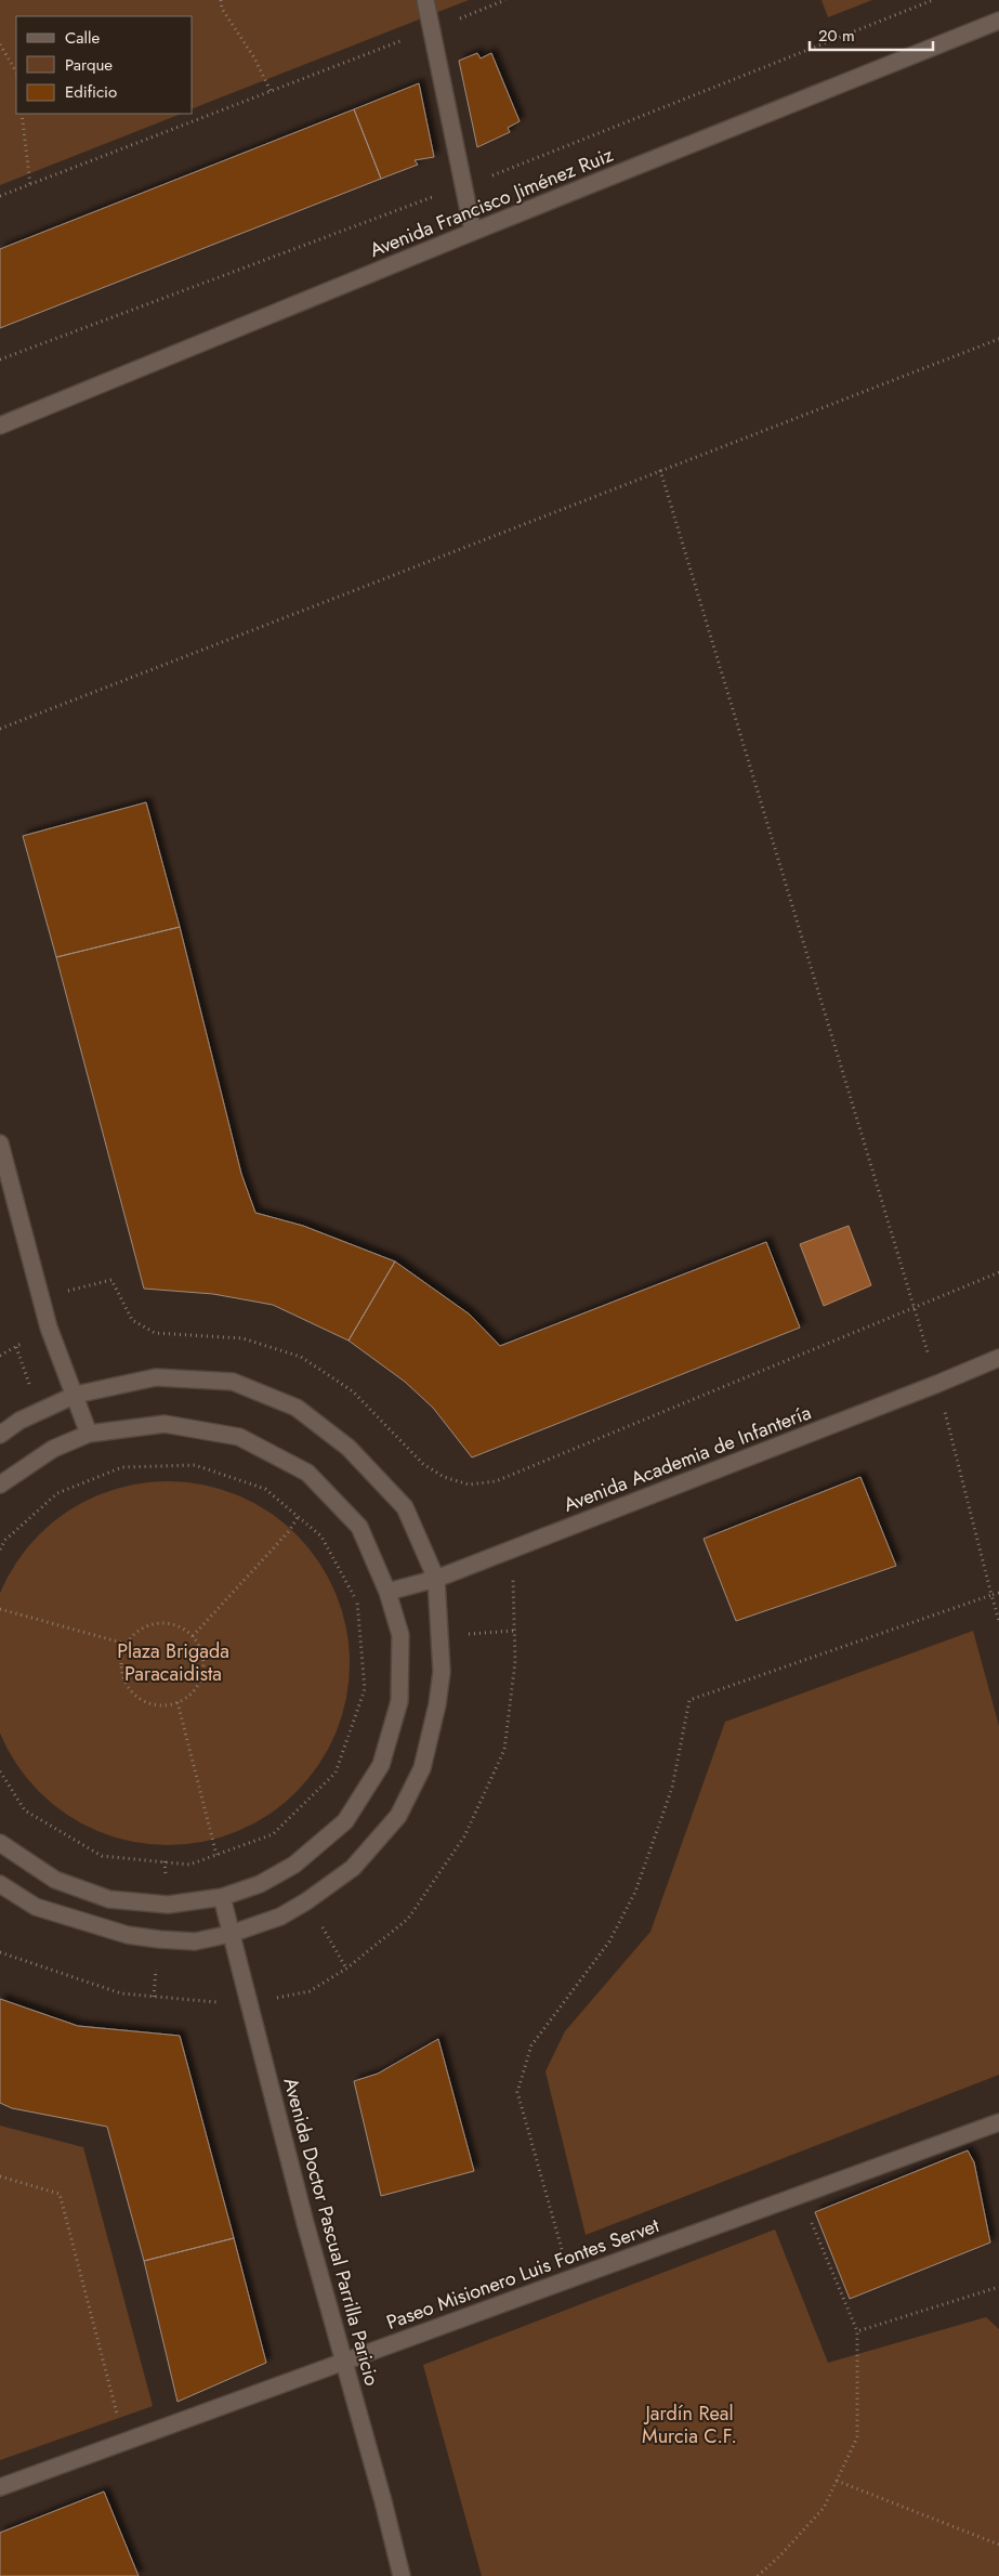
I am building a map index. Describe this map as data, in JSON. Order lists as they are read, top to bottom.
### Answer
{
  "streets": {
    "street": [
      "Avenida Francisco Jiménez Ruiz",
      "Avenida Academia de Infantería",
      "Avenida Doctor Pascual Parrilla Paricio",
      "Paseo Misionero Luis Fontes Servet"
    ]
  },
  "crossings": [
    ["Avenida Doctor Pascual Parrilla Paricio", "Paseo Misionero Luis Fontes Servet"]
  ],
  "parks": ["Plaza Brigada Paracaidista", "Jardín Real Murcia C.F."],
  "legend": ["Calle", "Parque", "Edificio"],
  "scale_bar": "20 m"
}
